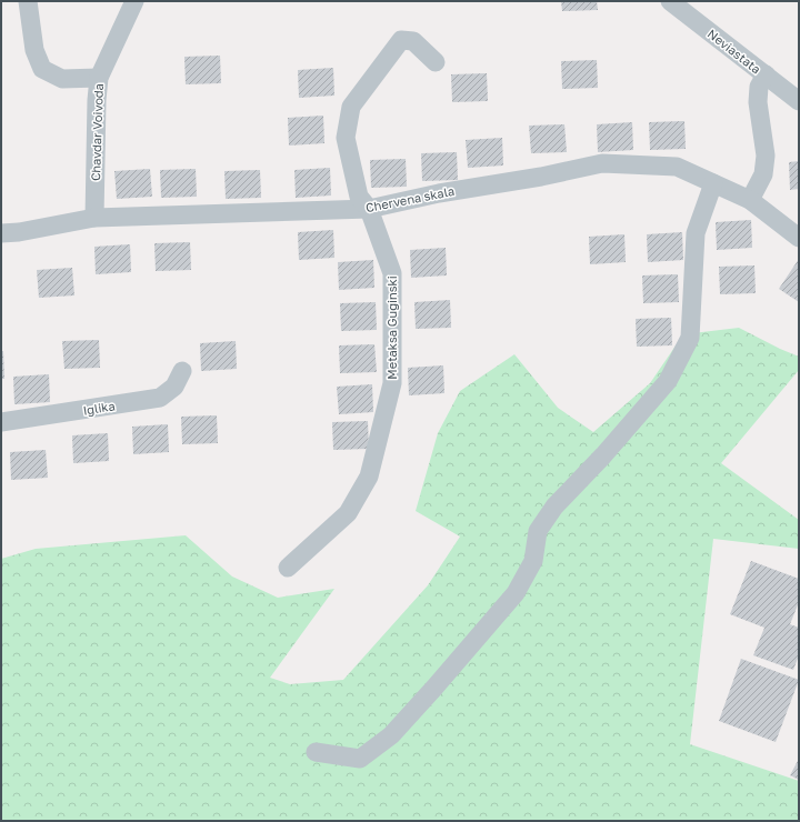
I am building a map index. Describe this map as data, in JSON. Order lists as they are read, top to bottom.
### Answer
{
  "streets": {
    "street": [
      "Neviastata",
      "Chavdar Voivoda",
      "Chervena skala",
      "Metaksa Guginski",
      "Iglika"
    ]
  },
  "crossings": [
    ["Chavdar Voivoda", "Chervena skala"],
    ["Chervena skala", "Metaksa Guginski"]
  ]
}
